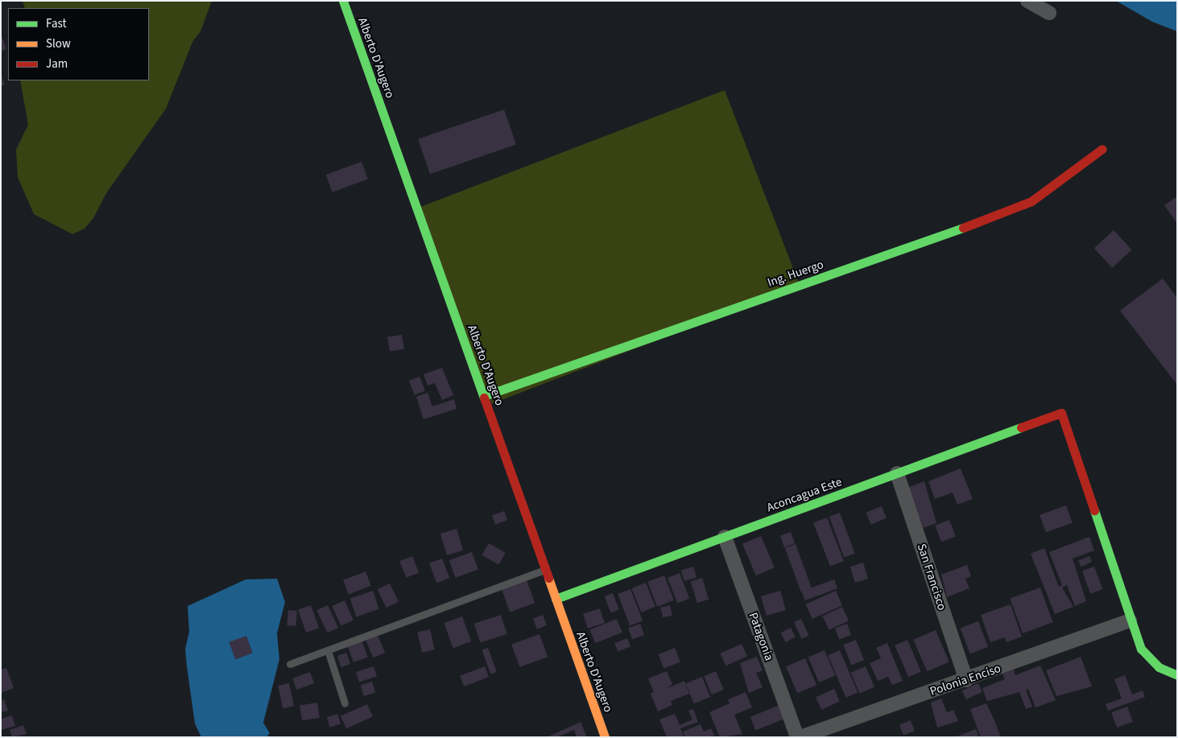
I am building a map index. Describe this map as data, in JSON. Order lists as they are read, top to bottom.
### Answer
{
  "streets": {
    "street": [
      "Alberto D'Augero",
      "Ing. Huergo",
      "Aconcagua Este",
      "San Francisco",
      "Patagonia",
      "Polonia Enciso"
    ]
  },
  "crossings": [
    ["Alberto D'Augero", "Ing. Huergo"],
    ["Alberto D'Augero", "Aconcagua Este"],
    ["Aconcagua Este", "San Francisco"],
    ["Aconcagua Este", "Patagonia"],
    ["Aconcagua Este", "Polonia Enciso"],
    ["San Francisco", "Polonia Enciso"]
  ],
  "legend": ["Fast", "Slow", "Jam"]
}
